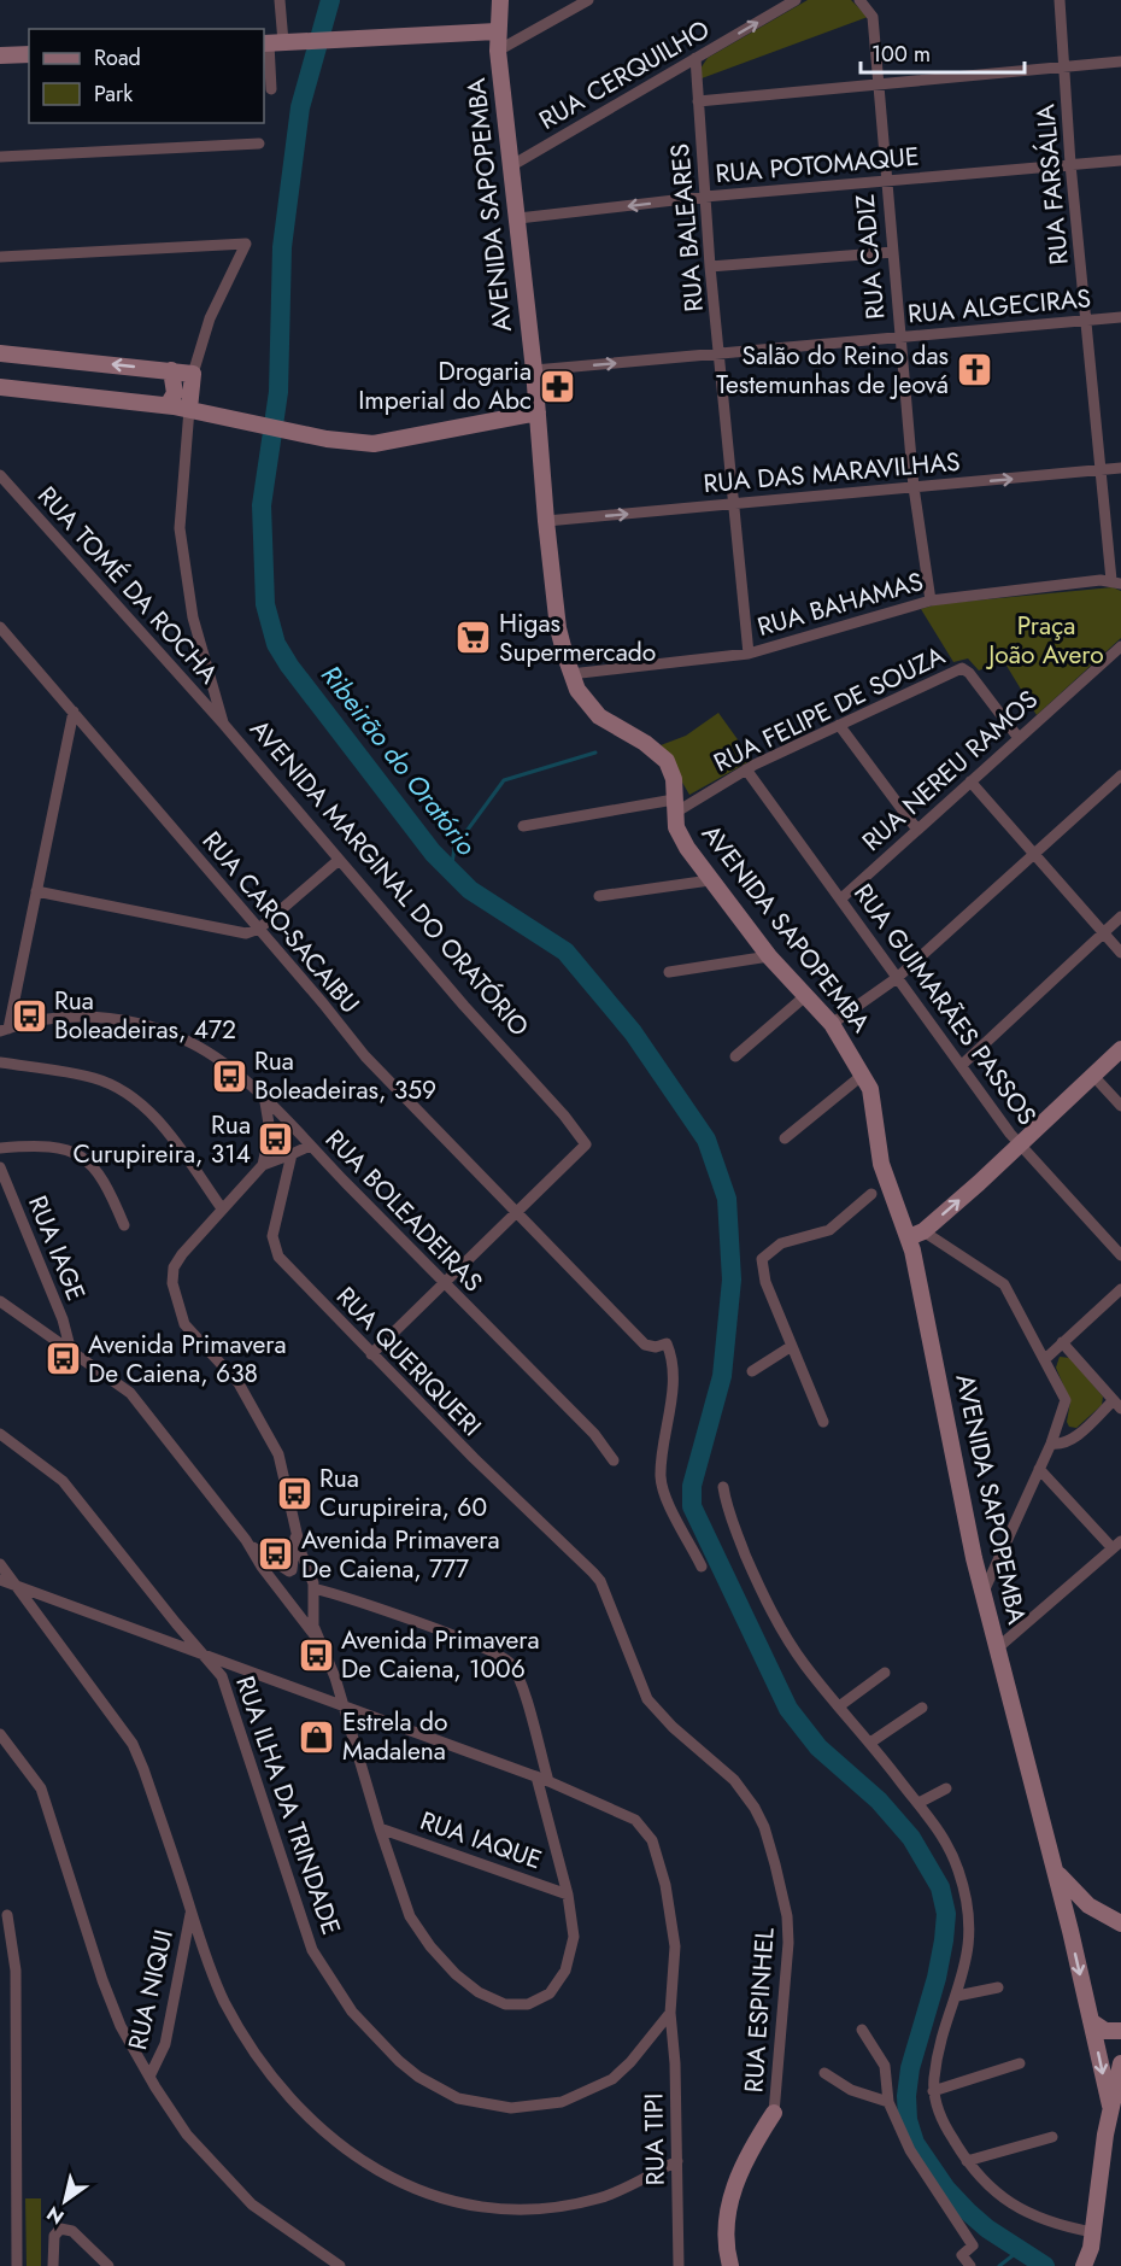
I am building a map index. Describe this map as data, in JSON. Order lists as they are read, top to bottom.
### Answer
{
  "streets": {
    "main road": ["AVENIDA SAPOPEMBA", "AVENIDA MARGINAL DO ORATÓRIO"],
    "street": [
      "RUA CERQUILHO",
      "RUA POTOMAQUE",
      "RUA FARSÁLIA",
      "RUA BALEARES",
      "RUA CADIZ",
      "RUA ALGECIRAS",
      "RUA DAS MARAVILHAS",
      "RUA TOMÉ DA ROCHA",
      "RUA BAHAMAS",
      "RUA FELIPE DE SOUZA",
      "RUA NEREU RAMOS",
      "RUA CARO-SACAIBU",
      "RUA GUIMARÃES PASSOS",
      "RUA BOLEADEIRAS",
      "RUA IAGE",
      "RUA QUERIQUERI",
      "RUA ILHA DA TRINDADE",
      "RUA IAQUE",
      "RUA NIQUI",
      "RUA ESPINHEL",
      "RUA TIPI"
    ]
  },
  "crossings": [
    ["RUA CERQUILHO", "AVENIDA SAPOPEMBA"],
    ["RUA CERQUILHO", "RUA BALEARES"],
    ["RUA POTOMAQUE", "RUA FARSÁLIA"],
    ["RUA POTOMAQUE", "AVENIDA SAPOPEMBA"],
    ["RUA POTOMAQUE", "RUA BALEARES"],
    ["RUA POTOMAQUE", "RUA CADIZ"],
    ["RUA FARSÁLIA", "RUA ALGECIRAS"],
    ["RUA FARSÁLIA", "RUA DAS MARAVILHAS"],
    ["RUA FARSÁLIA", "RUA BAHAMAS"],
    ["AVENIDA SAPOPEMBA", "RUA ALGECIRAS"],
    ["AVENIDA SAPOPEMBA", "RUA DAS MARAVILHAS"],
    ["AVENIDA SAPOPEMBA", "RUA BAHAMAS"],
    ["AVENIDA SAPOPEMBA", "RUA FELIPE DE SOUZA"],
    ["RUA BALEARES", "RUA ALGECIRAS"],
    ["RUA BALEARES", "RUA DAS MARAVILHAS"],
    ["RUA BALEARES", "RUA BAHAMAS"],
    ["RUA CADIZ", "RUA ALGECIRAS"],
    ["RUA CADIZ", "RUA DAS MARAVILHAS"],
    ["RUA CADIZ", "RUA BAHAMAS"],
    ["RUA TOMÉ DA ROCHA", "AVENIDA MARGINAL DO ORATÓRIO"],
    ["RUA FELIPE DE SOUZA", "RUA NEREU RAMOS"],
    ["RUA FELIPE DE SOUZA", "RUA GUIMARÃES PASSOS"],
    ["RUA NEREU RAMOS", "RUA GUIMARÃES PASSOS"],
    ["AVENIDA MARGINAL DO ORATÓRIO", "RUA CARO-SACAIBU"],
    ["RUA QUERIQUERI", "RUA ESPINHEL"],
    ["RUA ILHA DA TRINDADE", "RUA TIPI"]
  ],
  "one_way": ["RUA DAS MARAVILHAS"],
  "water": ["Ribeirão do Oratório"],
  "parks": ["Praça João Avero"],
  "places": {
    "church": ["Salão do Reino das Testemunhas de Jeová"],
    "pharmacy": ["Drogaria Imperial do Abc"],
    "supermarket": ["Higas Supermercado"],
    "bus stop": [
      "Rua Boleadeiras, 472",
      "Rua Boleadeiras, 359",
      "Rua Curupireira, 314",
      "Avenida Primavera De Caiena, 638",
      "Rua Curupireira, 60",
      "Avenida Primavera De Caiena, 777",
      "Avenida Primavera De Caiena, 1006"
    ],
    "shop": ["Estrela do Madalena"]
  },
  "legend": ["Road", "Park"],
  "scale_bar": "100 m",
  "north": "bottom left"
}
